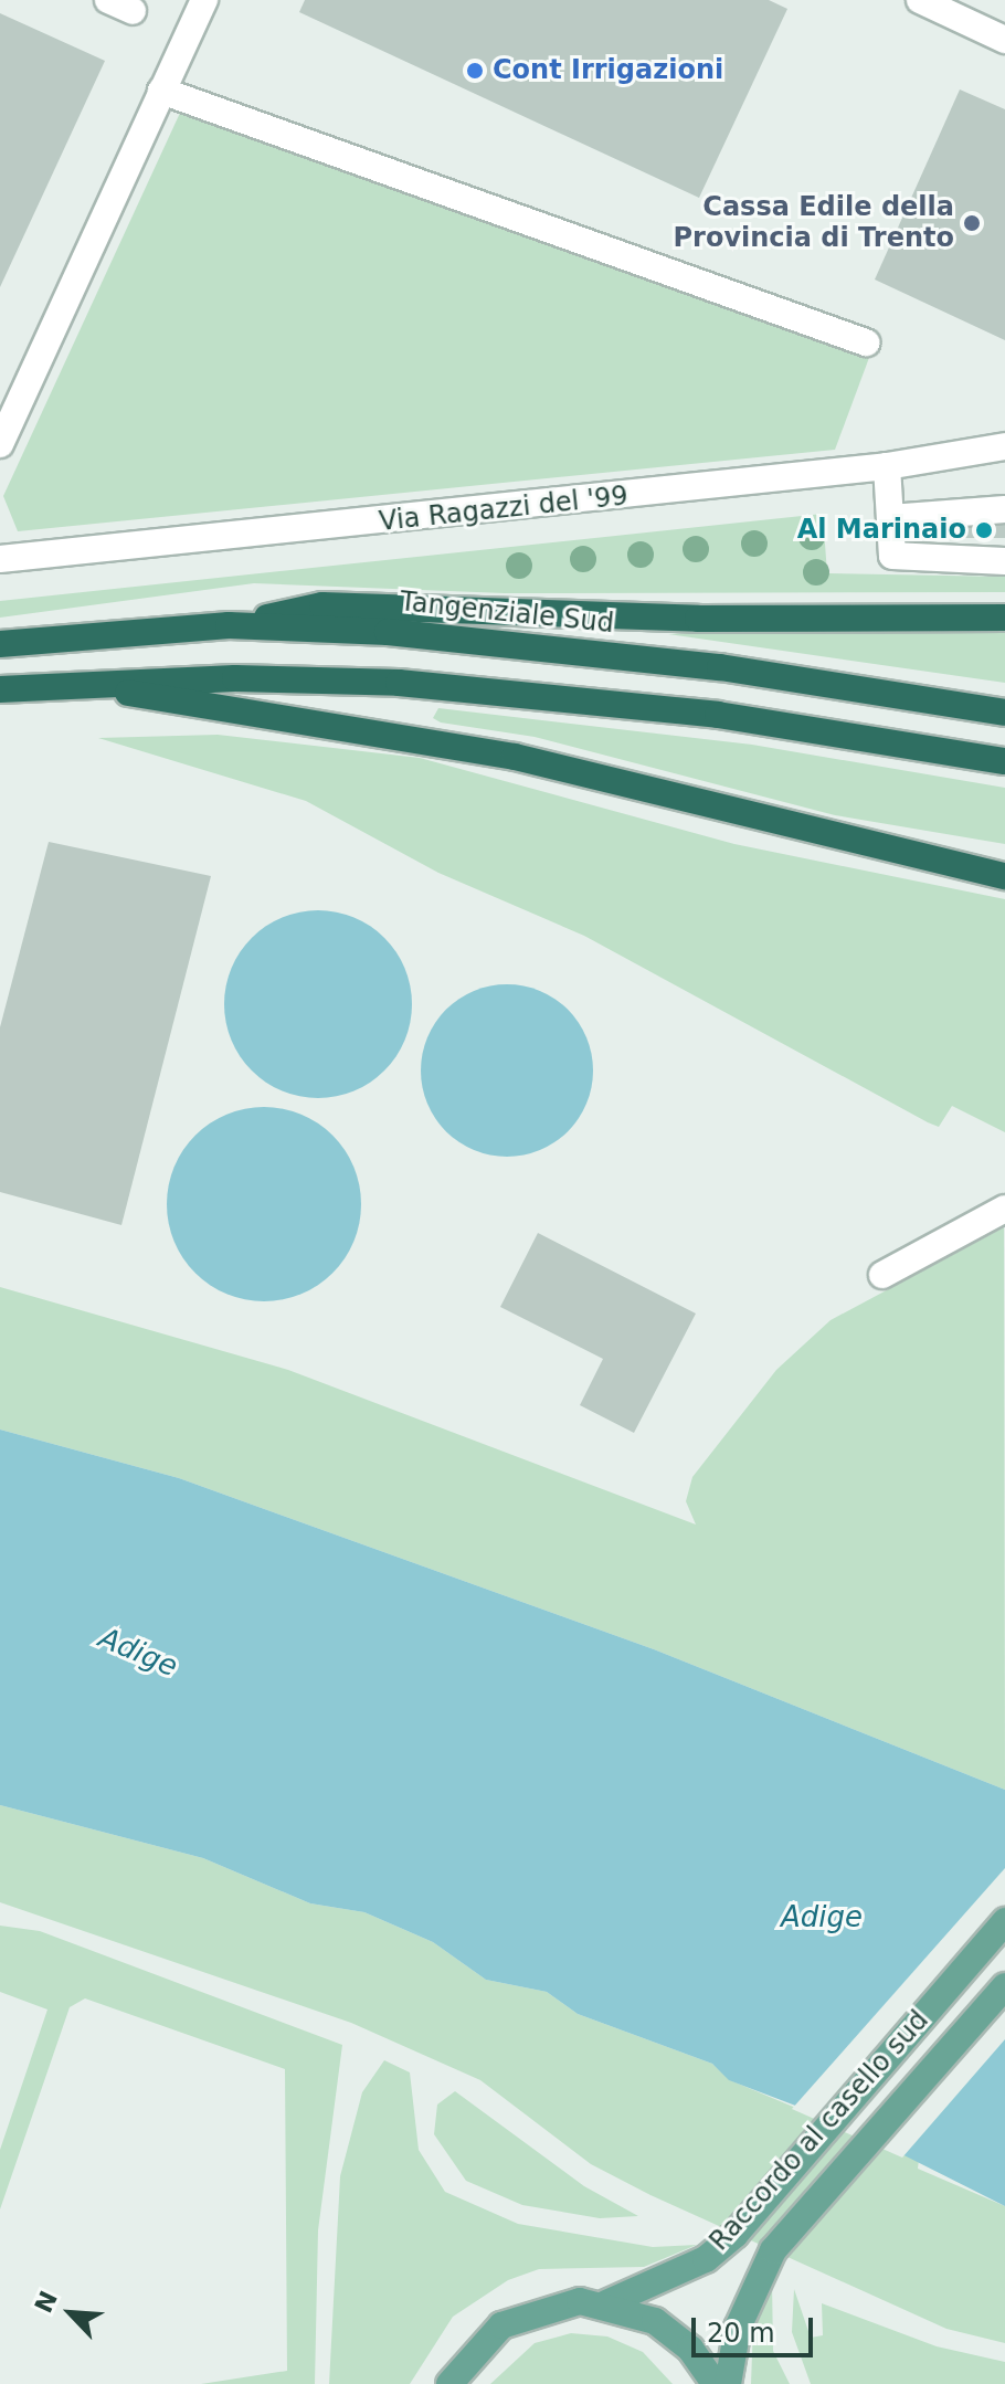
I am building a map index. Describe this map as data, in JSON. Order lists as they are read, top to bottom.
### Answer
{
  "streets": {
    "highway": ["Tangenziale Sud"],
    "main road": ["Raccordo al casello sud"],
    "street": ["Via Ragazzi del '99"]
  },
  "water": ["Adige"],
  "places": ["Cont Irrigazioni", "Cassa Edile della Provincia di Trento", "Al Marinaio"],
  "scale_bar": "20 m",
  "north": "top left"
}
